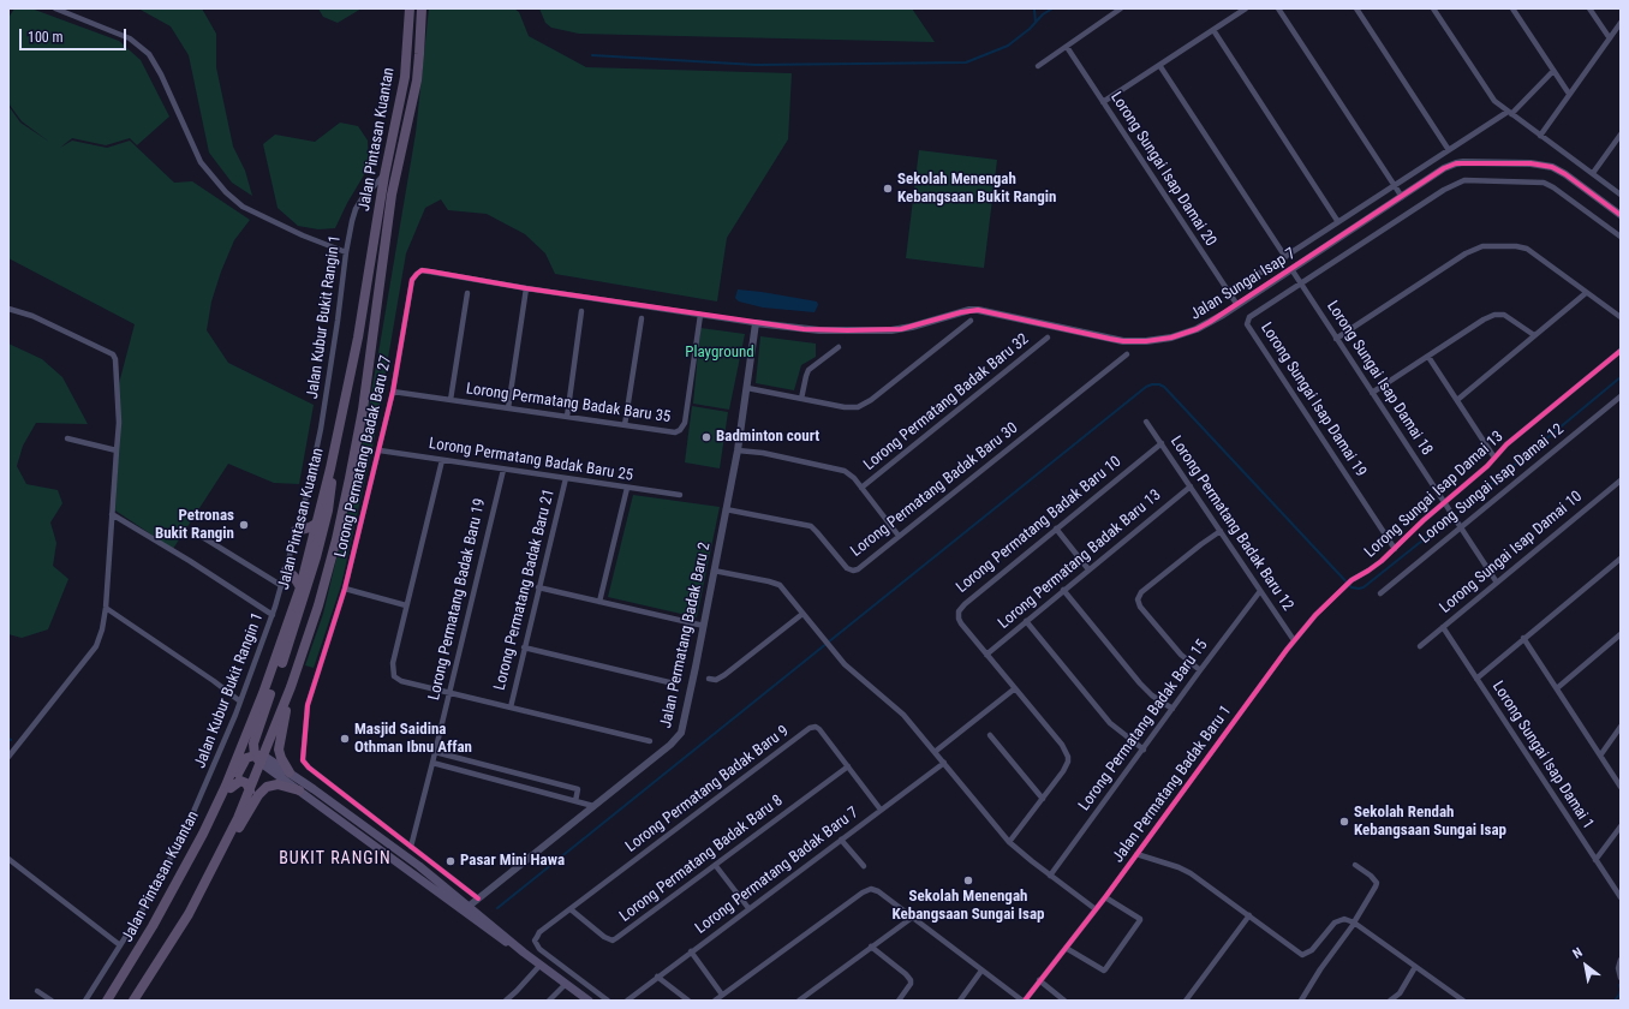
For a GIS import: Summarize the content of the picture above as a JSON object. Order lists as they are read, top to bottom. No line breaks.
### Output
{"streets":{"highway":["Jalan Pintasan Kuantan"],"street":["Lorong Sungai Isap Damai 20","Jalan Sungai Isap 7","Jalan Kubur Bukit Rangin 1","Lorong Sungai Isap Damai 18","Lorong Sungai Isap Damai 19","Lorong Permatang Badak Baru 32","Lorong Permatang Badak Baru 35","Lorong Permatang Badak Baru 27","Lorong Permatang Badak Baru 25","Lorong Sungai Isap Damai 12","Lorong Permatang Badak Baru 30","Lorong Sungai Isap Damai 13","Lorong Permatang Badak Baru 12","Lorong Permatang Badak Baru 10","Lorong Sungai Isap Damai 10","Lorong Permatang Badak Baru 13","Lorong Permatang Badak Baru 21","Lorong Permatang Badak Baru 19","Jalan Permatang Badak Baru 2","Lorong Permatang Badak Baru 15","Lorong Sungai Isap Damai 1","Jalan Permatang Badak Baru 1","Lorong Permatang Badak Baru 9","Lorong Permatang Badak Baru 8","Lorong Permatang Badak Baru 7"]},"crossings":[["Jalan Pintasan Kuantan","Jalan Kubur Bukit Rangin 1"],["Lorong Sungai Isap Damai 20","Jalan Sungai Isap 7"],["Jalan Sungai Isap 7","Lorong Sungai Isap Damai 18"],["Jalan Sungai Isap 7","Lorong Permatang Badak Baru 27"],["Jalan Sungai Isap 7","Jalan Permatang Badak Baru 2"],["Lorong Sungai Isap Damai 18","Lorong Sungai Isap Damai 19"],["Lorong Sungai Isap Damai 18","Lorong Sungai Isap Damai 12"],["Lorong Sungai Isap Damai 18","Lorong Sungai Isap Damai 13"],["Lorong Sungai Isap Damai 18","Lorong Sungai Isap Damai 10"],["Lorong Sungai Isap Damai 19","Lorong Sungai Isap Damai 13"],["Lorong Permatang Badak Baru 35","Lorong Permatang Badak Baru 27"],["Lorong Permatang Badak Baru 27","Lorong Permatang Badak Baru 25"],["Lorong Permatang Badak Baru 27","Lorong Permatang Badak Baru 19"],["Lorong Permatang Badak Baru 27","Jalan Permatang Badak Baru 2"],["Lorong Permatang Badak Baru 25","Lorong Permatang Badak Baru 21"],["Lorong Permatang Badak Baru 25","Lorong Permatang Badak Baru 19"],["Lorong Permatang Badak Baru 30","Jalan Permatang Badak Baru 2"],["Lorong Sungai Isap Damai 13","Jalan Permatang Badak Baru 1"],["Lorong Permatang Badak Baru 12","Lorong Permatang Badak Baru 10"],["Lorong Permatang Badak Baru 12","Lorong Permatang Badak Baru 13"],["Lorong Permatang Badak Baru 12","Lorong Permatang Badak Baru 15"],["Lorong Permatang Badak Baru 12","Jalan Permatang Badak Baru 1"],["Lorong Permatang Badak Baru 10","Lorong Permatang Badak Baru 13"],["Lorong Sungai Isap Damai 10","Lorong Sungai Isap Damai 1"],["Lorong Permatang Badak Baru 9","Lorong Permatang Badak Baru 8"],["Lorong Permatang Badak Baru 9","Lorong Permatang Badak Baru 7"]],"districts":["BUKIT RANGIN"],"parks":["Playground"],"places":["Sekolah Menengah Kebangsaan Bukit Rangin","Badminton court","Petronas Bukit Rangin","Masjid Saidina Othman Ibnu Affan","Sekolah Rendah Kebangsaan Sungai Isap","Pasar Mini Hawa","Sekolah Menengah Kebangsaan Sungai Isap"],"scale_bar":"100 m","north":"top left"}
